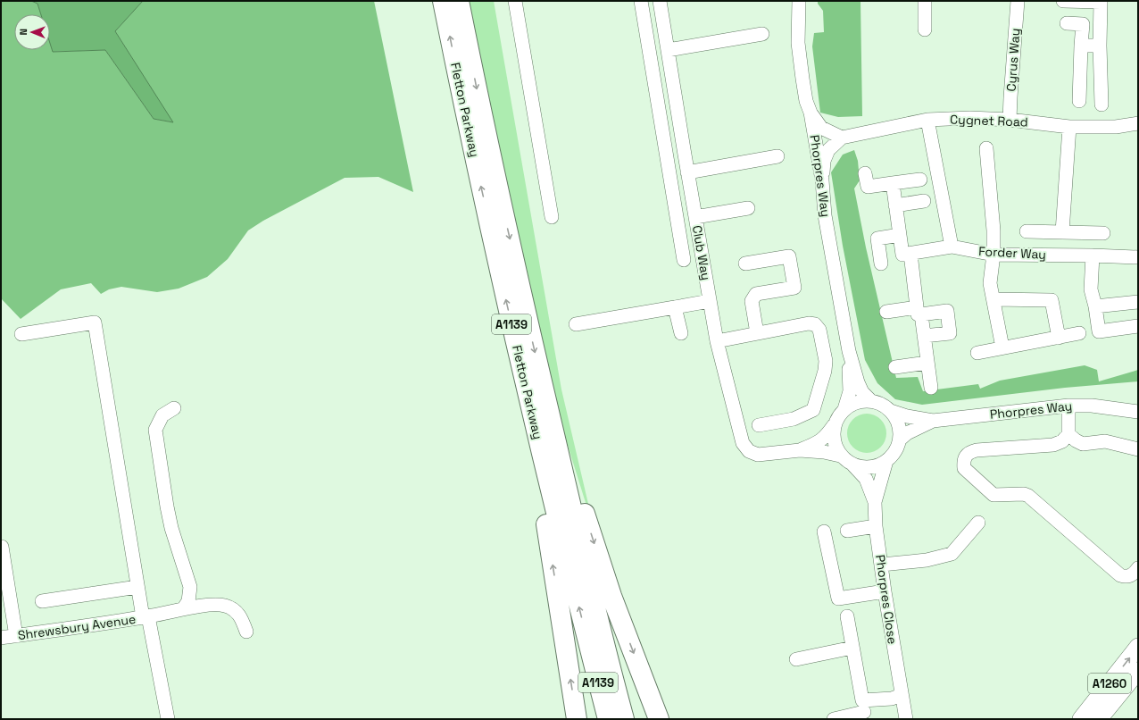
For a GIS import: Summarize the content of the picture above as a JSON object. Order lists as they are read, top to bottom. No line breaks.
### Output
{"streets":{"highway":["Fletton Parkway","A1139"],"main road":["A1260"],"street":["Cyrus Way","Cygnet Road","Phorpres Way","Club Way","Forder Way","Phorpres Close","Shrewsbury Avenue"]},"crossings":[["Cyrus Way","Cygnet Road"],["Phorpres Way","Club Way"],["Phorpres Way","Phorpres Close"],["Club Way","Phorpres Close"]],"north":"left"}
